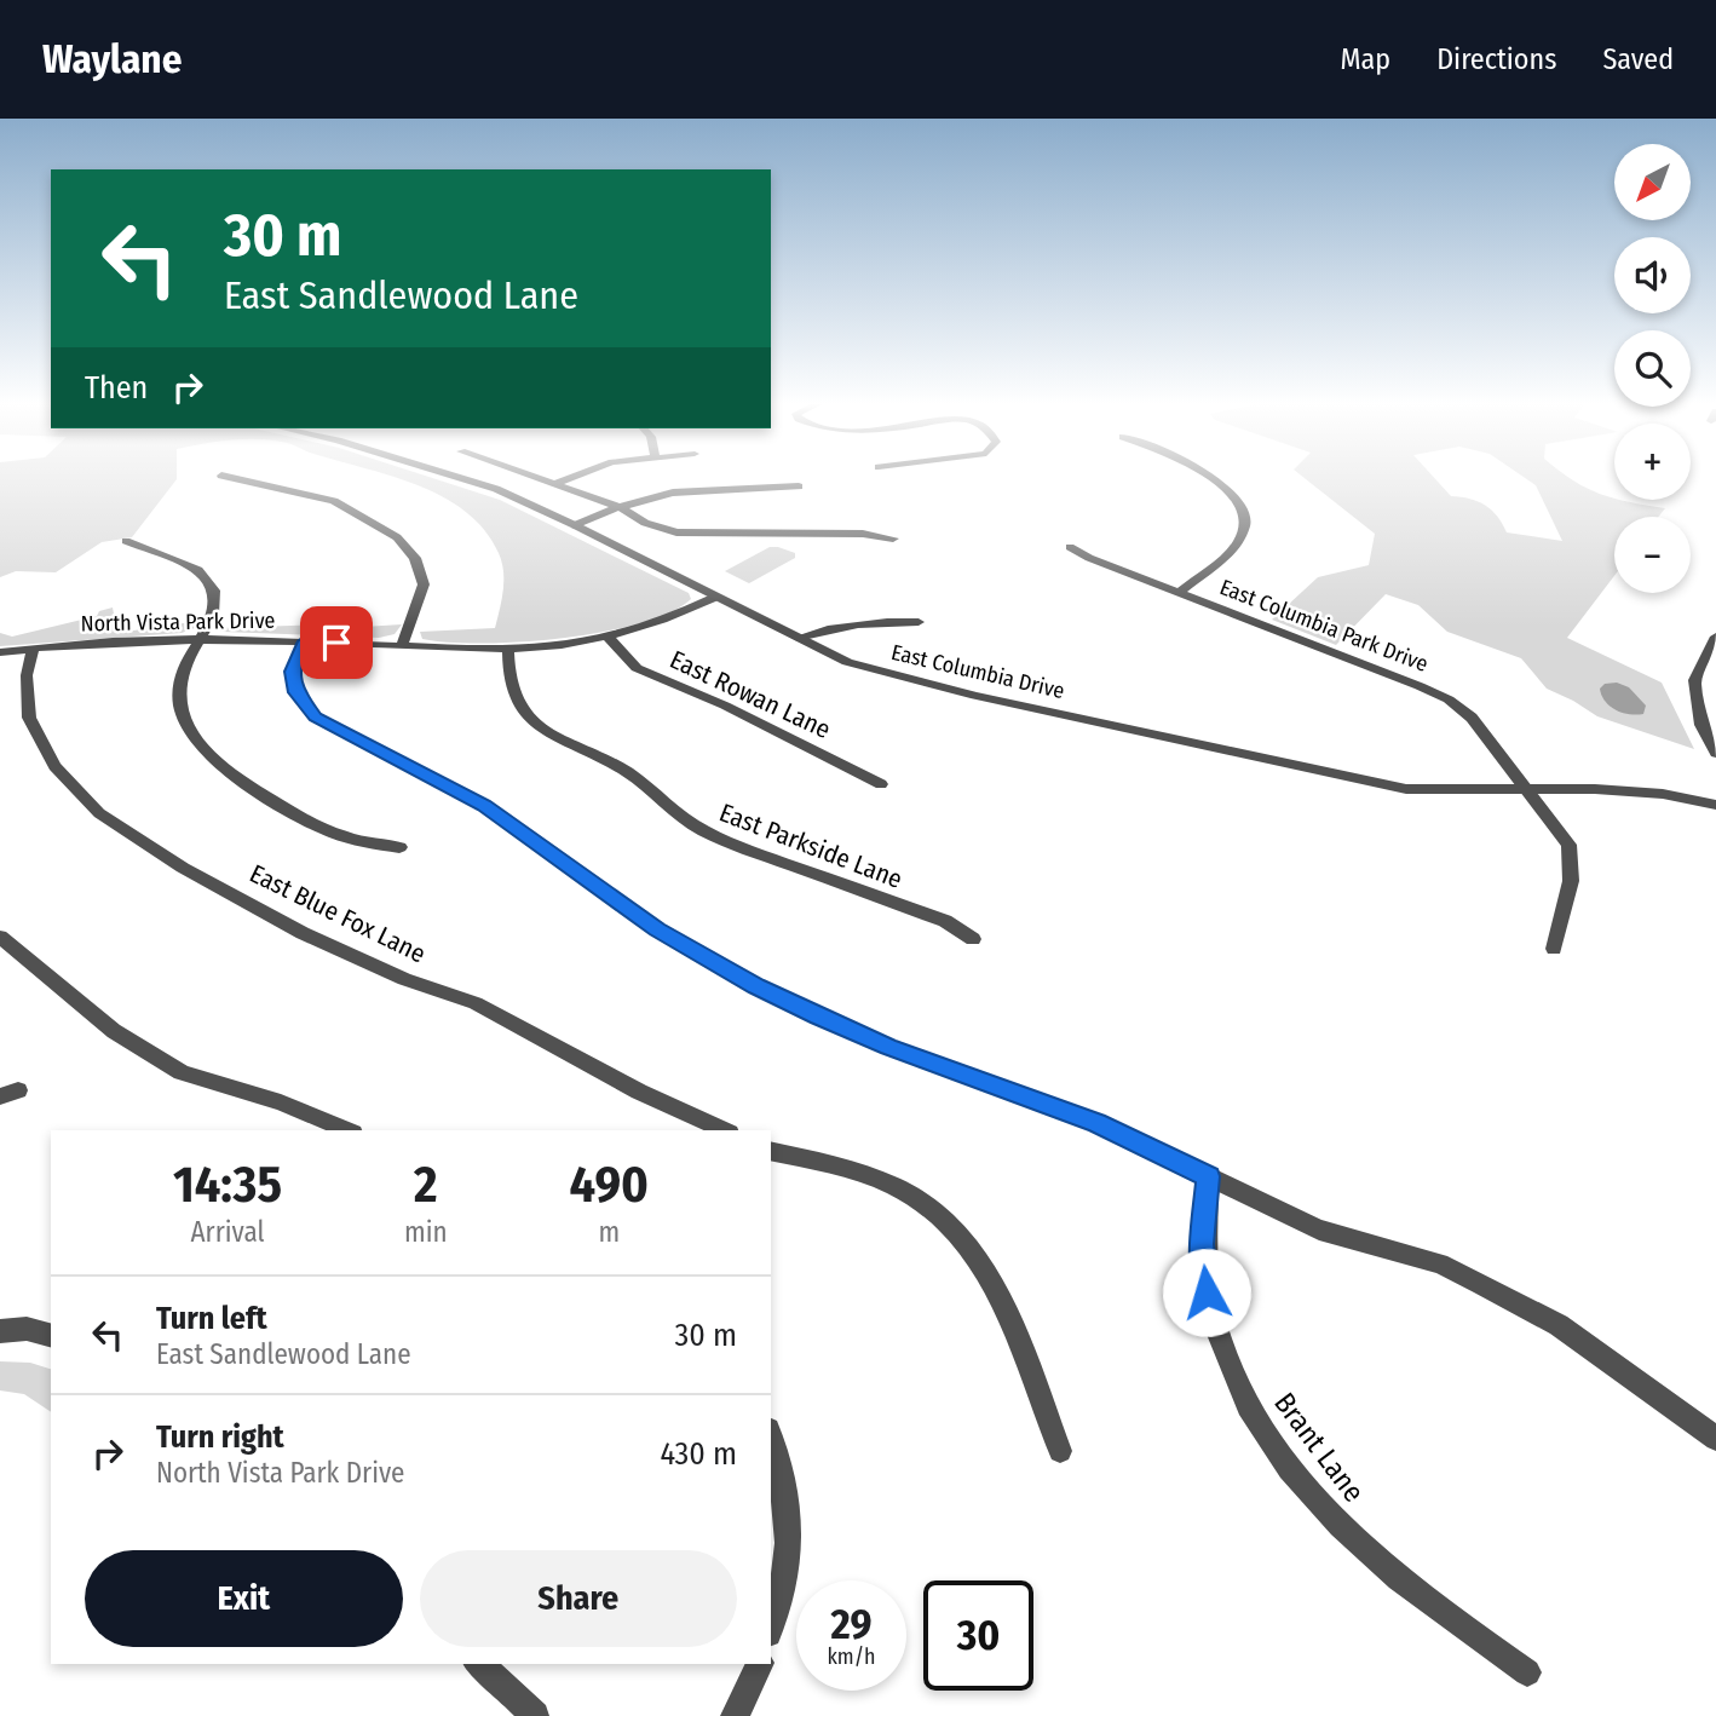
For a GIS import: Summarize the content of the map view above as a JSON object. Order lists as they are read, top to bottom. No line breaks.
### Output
{"streets":{"street":["North Vista Park Drive","East Columbia Park Drive","East Columbia Drive","East Rowan Lane","East Parkside Lane","East Blue Fox Lane","Brant Lane"]},"crossings":[["North Vista Park Drive","East Columbia Drive"],["North Vista Park Drive","East Rowan Lane"],["North Vista Park Drive","East Parkside Lane"],["North Vista Park Drive","East Blue Fox Lane"],["East Columbia Park Drive","East Columbia Drive"]],"north":"bottom left","page":{"header":"Waylane","nav":["Map","Directions","Saved"],"map_buttons":["+","−"],"turn":["30 m","East Sandlewood Lane"],"then":"Then","eta":["14:35","Arrival","2","min","490","m"],"list":[{"name":"Turn left","note":"East Sandlewood Lane","value":"30 m"},{"name":"Turn right","note":"North Vista Park Drive","value":"430 m"}],"buttons":["Exit","Share"],"speed":"29 km/h","limit":"30"}}
